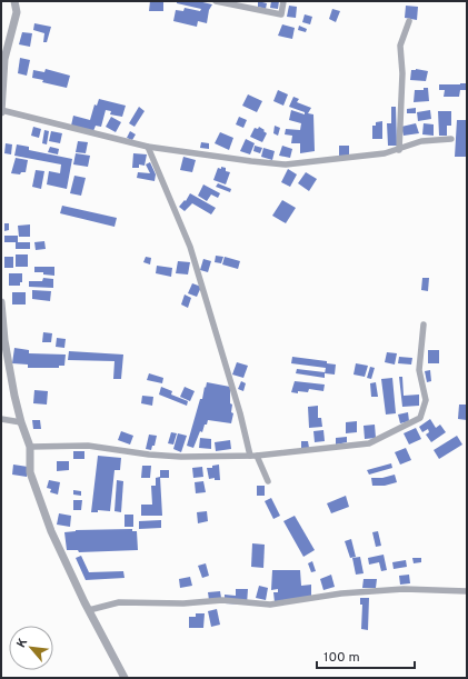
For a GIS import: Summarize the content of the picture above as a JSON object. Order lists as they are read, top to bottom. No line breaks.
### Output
{"scale_bar":"100 m","north":"top left"}
